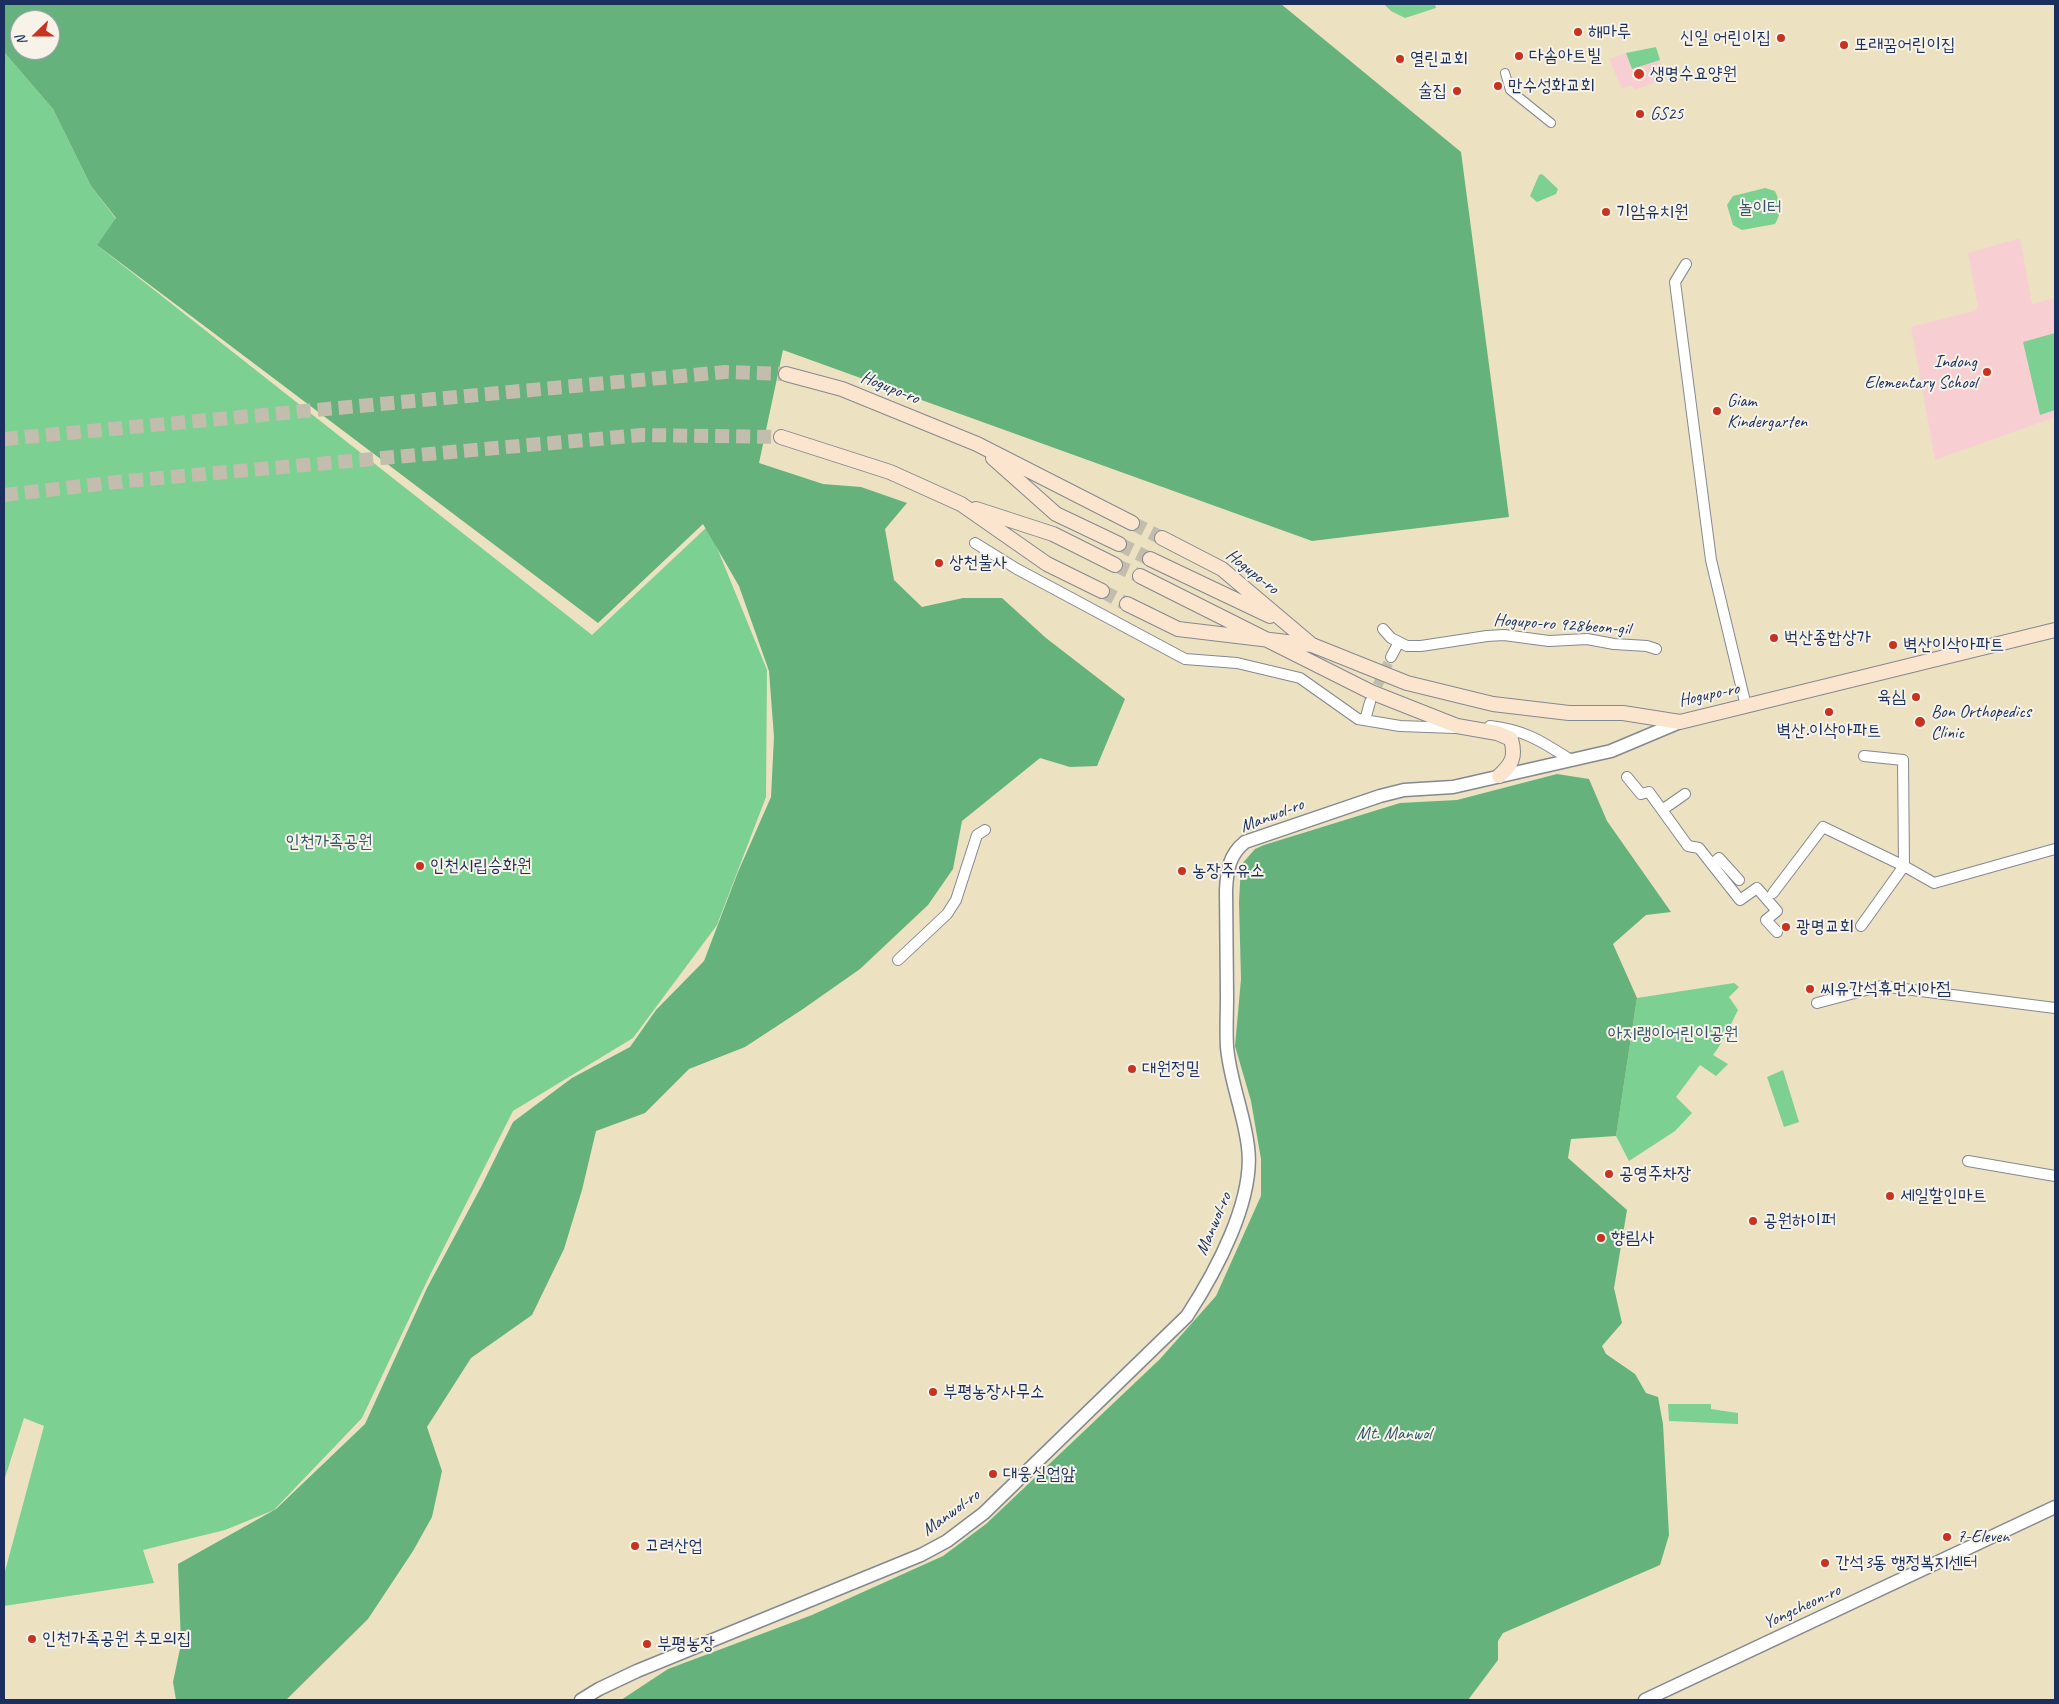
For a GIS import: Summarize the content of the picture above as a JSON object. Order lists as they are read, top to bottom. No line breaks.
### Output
{"streets":{"main road":["Hogupo-ro"],"street":["Hogupo-ro 928beon-gil","Manwol-ro","Yongcheon-ro"]},"crossings":[["Hogupo-ro","Manwol-ro"]],"parks":["놀이터","인천가족공원","아지랭이어린이공원","Mt. Manwol"],"places":["해마루","신일 어린이집","또래꿈어린이집","다솜아트빌","열린교회","생명수요양원","만수성화교회","술집","GS25","기암유치원","Indong Elementary School","Giam Kindergarten","상천불사","벅산종합상가","벽산이삭아파트","육심","벽산.이삭아파트","Bon Orthopedics Clinic","인천시립승화원","농장주유소","광명교회","씨유간석휴먼시아점","대원정밀","공영주차장","세일할인마트","공원하이퍼","향림사","부평농장사무소","대웅실업앞","7-Eleven","고려산업","간석3동 행정복지센터","인천가족공원 추모의집","부평농장"],"north":"left"}
